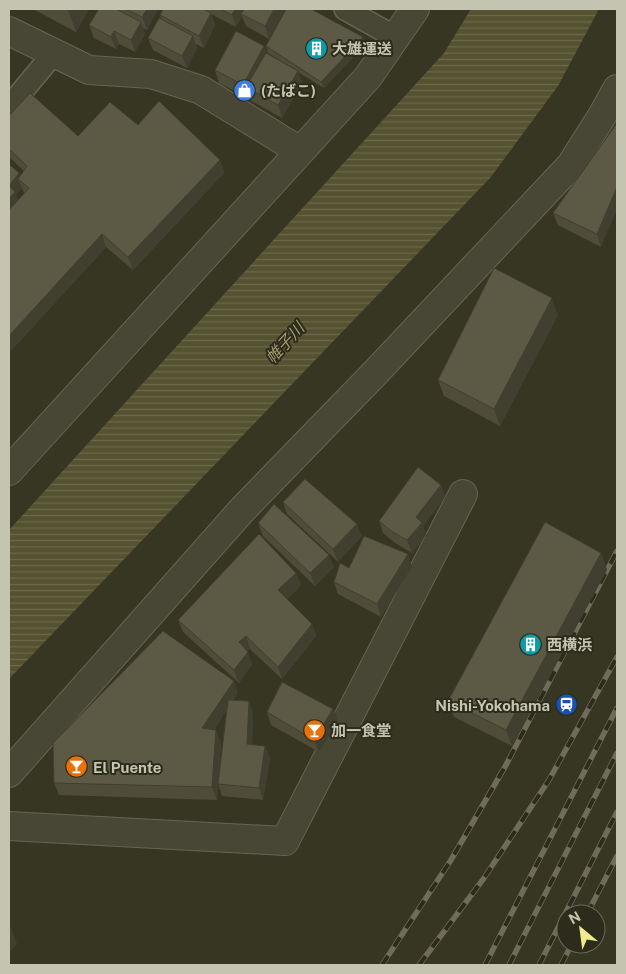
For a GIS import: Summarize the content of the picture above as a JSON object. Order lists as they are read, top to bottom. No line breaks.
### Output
{"water":["帷子川"],"places":{"building":["大雄運送","西横浜"],"shop":["(たばこ)"],"station":["Nishi-Yokohama"],"bar":["加一食堂","El Puente"]},"north":"top left"}
